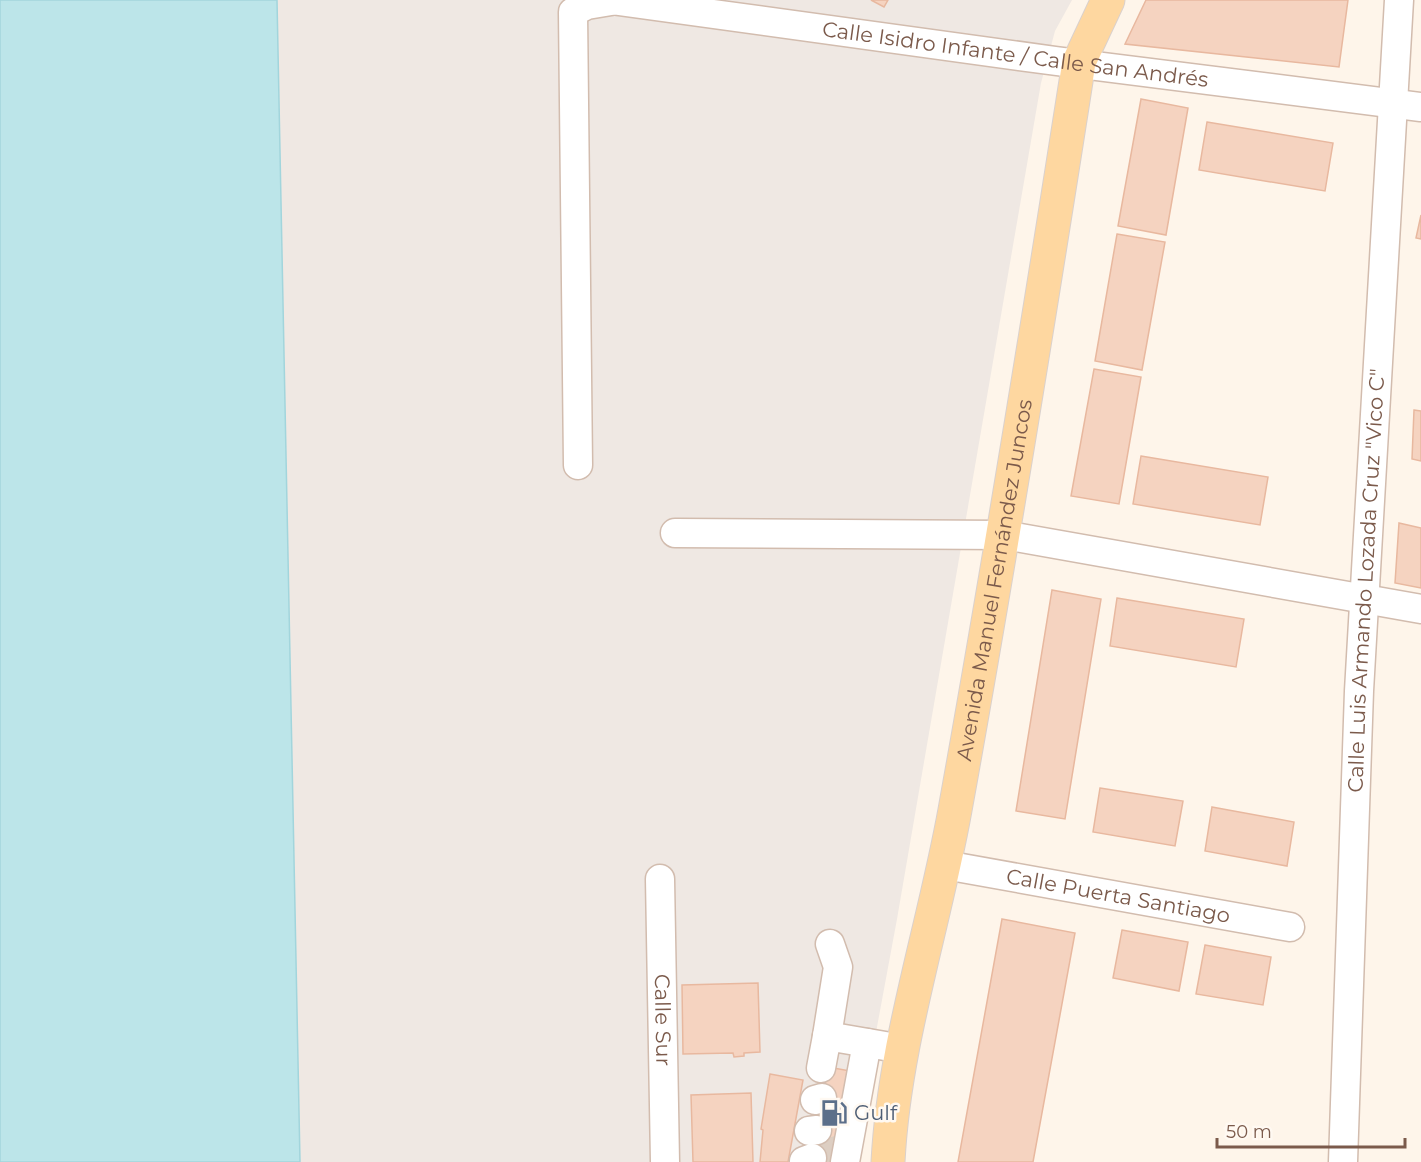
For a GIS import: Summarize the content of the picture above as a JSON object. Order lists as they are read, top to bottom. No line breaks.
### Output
{"streets":{"main road":["Avenida Manuel Fernández Juncos"],"street":["Calle Isidro Infante / Calle San Andrés","Calle Luis Armando Lozada Cruz \"Vico C\"","Calle Puerta Santiago","Calle Sur"]},"crossings":[["Calle Isidro Infante / Calle San Andrés","Avenida Manuel Fernández Juncos"],["Calle Isidro Infante / Calle San Andrés","Calle Luis Armando Lozada Cruz \"Vico C\""],["Avenida Manuel Fernández Juncos","Calle Puerta Santiago"]],"places":{"fuel station":["Gulf"]},"scale_bar":"50 m"}
